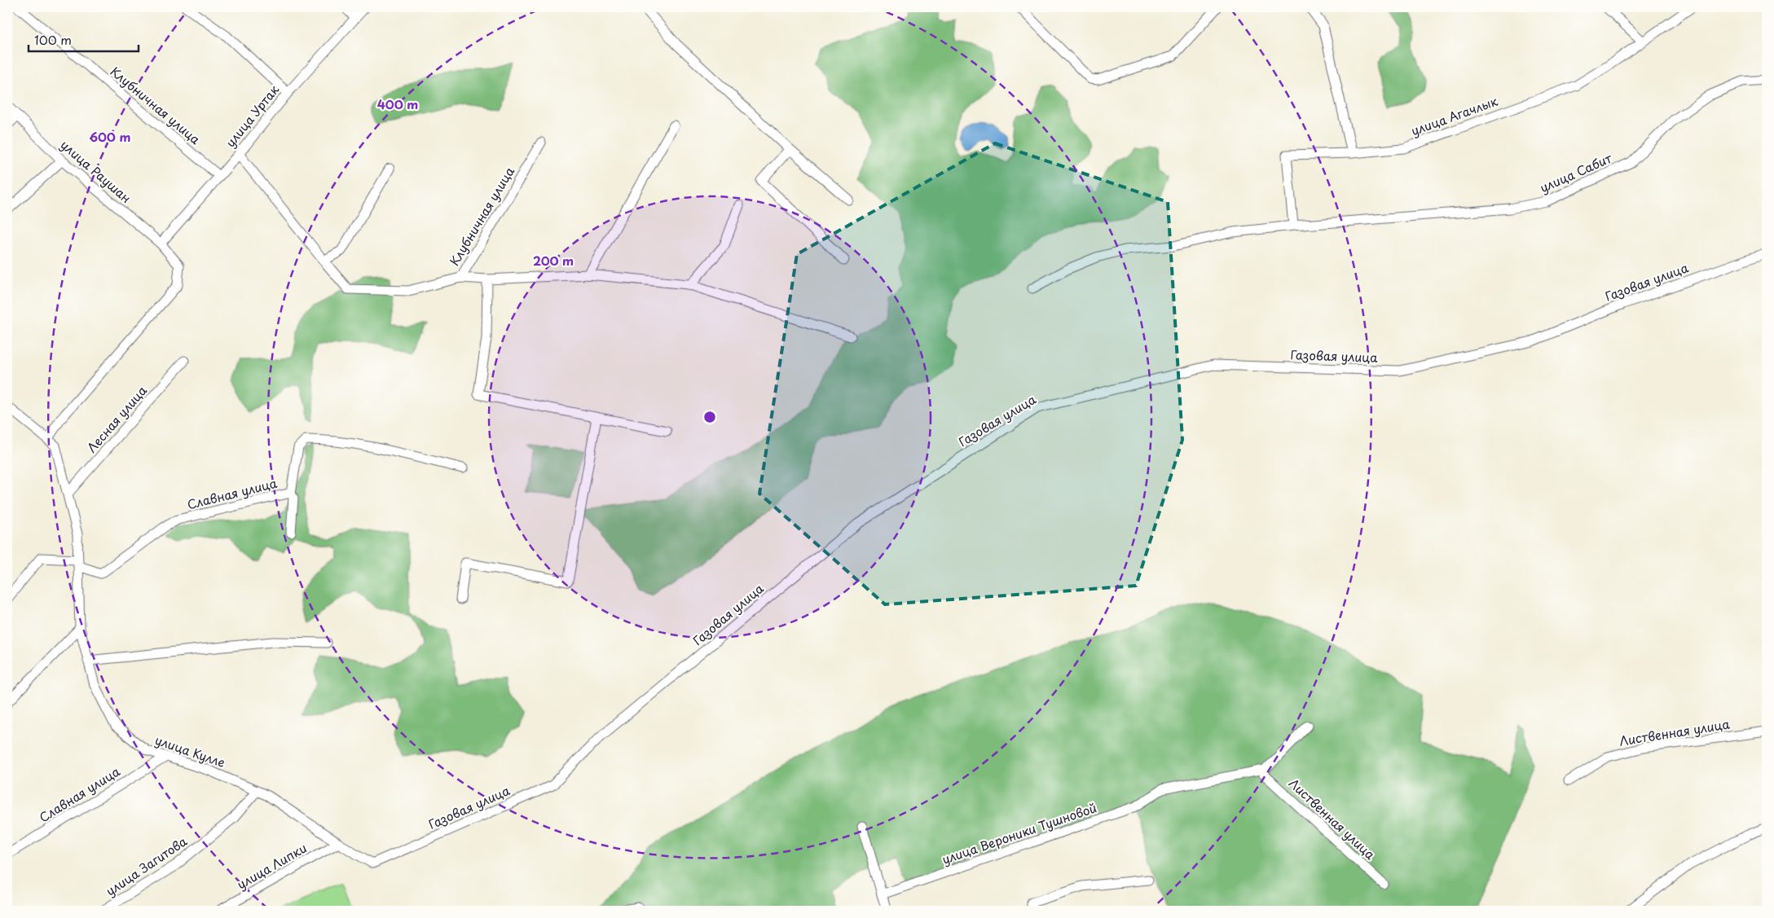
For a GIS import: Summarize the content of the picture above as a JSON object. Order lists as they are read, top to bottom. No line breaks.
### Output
{"streets":{"street":["Клубничная улица","улица Уртак","улица Агачлык","улица Раушан","улица Сабит","Газовая улица","Лесная улица","Славная улица","Лиственная улица","улица Кулле","улица Вероники Тушновой","улица Загитова","улица Липки"]},"crossings":[["Клубничная улица","улица Уртак"],["улица Уртак","улица Раушан"],["улица Агачлык","улица Сабит"],["улица Раушан","улица Кулле"],["Газовая улица","улица Кулле"],["Лесная улица","улица Кулле"],["Славная улица","улица Кулле"],["Лиственная улица","улица Вероники Тушновой"],["улица Кулле","улица Загитова"],["улица Кулле","улица Липки"]],"scale_bar":"100 m","rings":["400 m","600 m","200 m"]}
